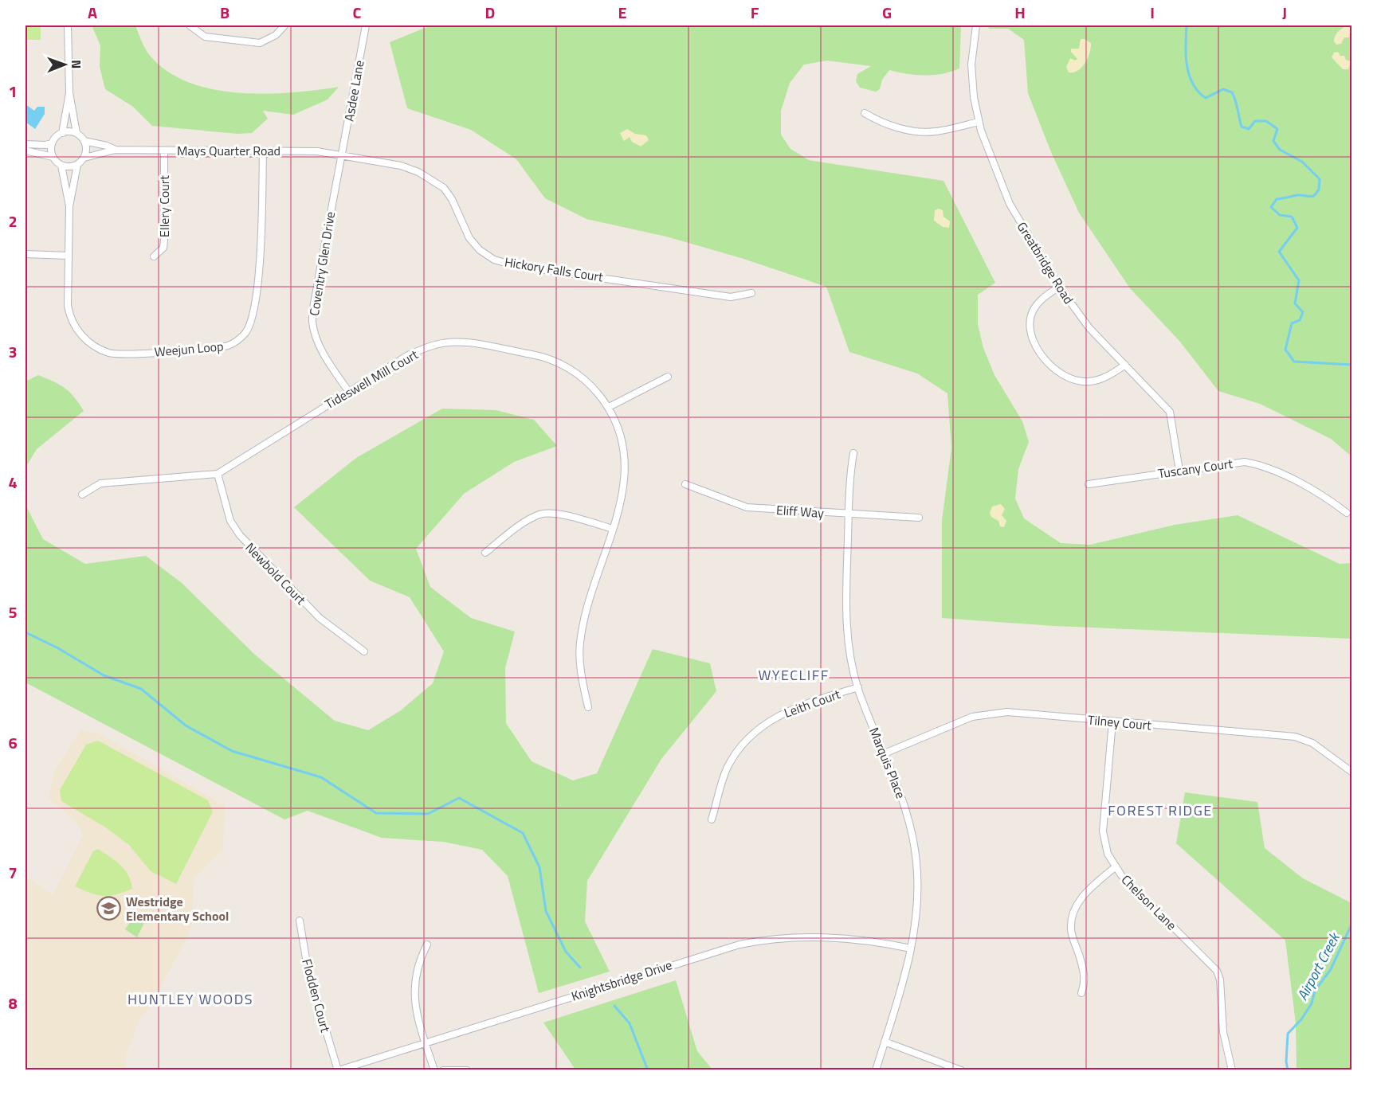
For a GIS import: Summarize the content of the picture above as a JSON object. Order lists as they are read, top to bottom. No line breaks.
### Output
{"streets":{"street":["Asdee Lane","Mays Quarter Road","Ellery Court","Greatbridge Road","Coventry Glen Drive","Hickory Falls Court","Weejun Loop","Tideswell Mill Court","Tuscany Court","Eliff Way","Newbold Court","Leith Court","Tilney Court","Marquis Place","Chelson Lane","Knightsbridge Drive","Flodden Court"]},"crossings":[["Asdee Lane","Mays Quarter Road"],["Asdee Lane","Coventry Glen Drive"],["Asdee Lane","Hickory Falls Court"],["Mays Quarter Road","Ellery Court"],["Mays Quarter Road","Coventry Glen Drive"],["Mays Quarter Road","Hickory Falls Court"],["Mays Quarter Road","Weejun Loop"],["Greatbridge Road","Tuscany Court"],["Coventry Glen Drive","Hickory Falls Court"],["Coventry Glen Drive","Tideswell Mill Court"],["Tideswell Mill Court","Newbold Court"],["Eliff Way","Marquis Place"],["Leith Court","Marquis Place"],["Tilney Court","Marquis Place"],["Tilney Court","Chelson Lane"],["Marquis Place","Knightsbridge Drive"],["Knightsbridge Drive","Flodden Court"]],"districts":["WYECLIFF","FOREST RIDGE","HUNTLEY WOODS"],"water":["Airport Creek"],"places":{"school or university":["Westridge Elementary School"]},"north":"right","grid":{"columns":["A","B","C","D","E","F","G","H","I","J"],"rows":["1","2","3","4","5","6","7","8"]}}
